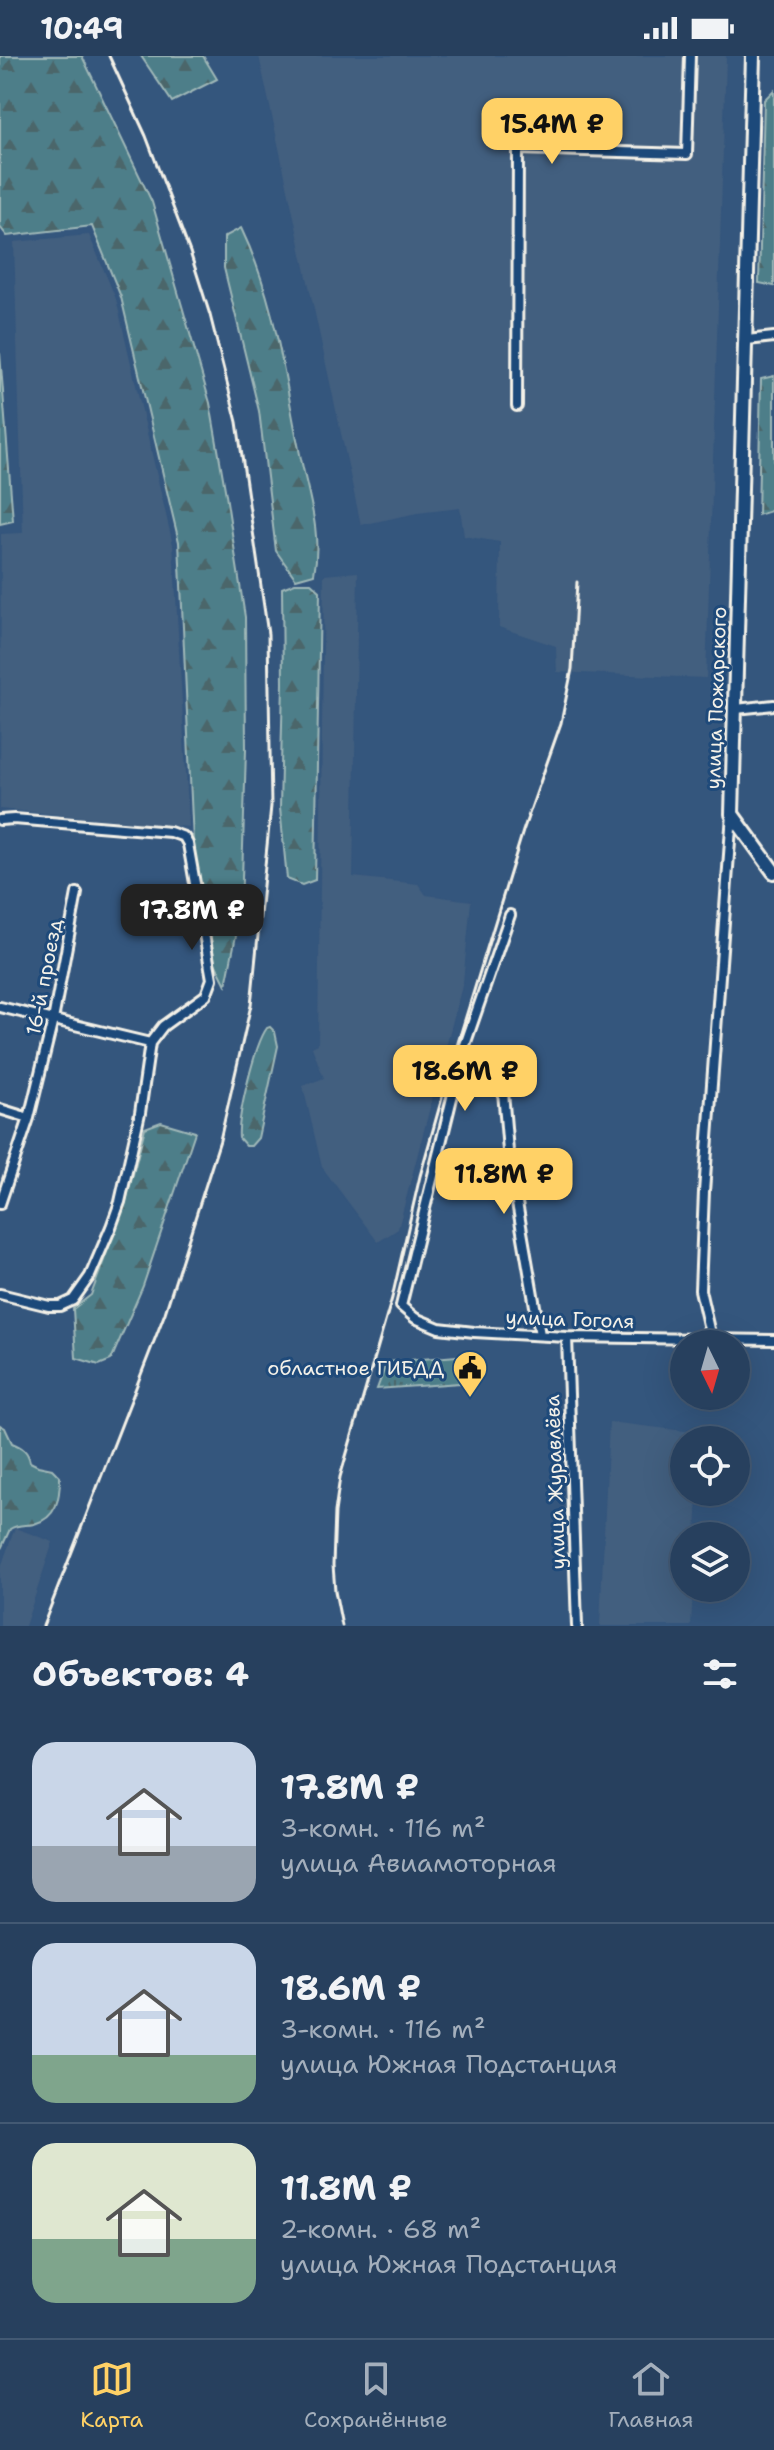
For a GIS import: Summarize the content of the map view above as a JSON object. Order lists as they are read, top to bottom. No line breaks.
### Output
{"streets":{"street":["улица Пожарского","16-й проезд","улица Гоголя","улица Журавлёва"]},"crossings":[["улица Гоголя","улица Журавлёва"]],"places":{"public building":["областное ГИБДД"]},"north":"bottom","page":{"status":"10:49","price":["15.4M ₽","17.8M ₽","18.6M ₽","11.8M ₽"],"heading":"Объектов: 4","list":[{"name":"17.8M ₽","note":"3-комн. · 116 m² · улица Авиамоторная"},{"name":"18.6M ₽","note":"3-комн. · 116 m² · улица Южная Подстанция"},{"name":"11.8M ₽","note":"2-комн. · 68 m² · улица Южная Подстанция"}],"tabs":["Карта","Сохранённые","Главная"]}}
